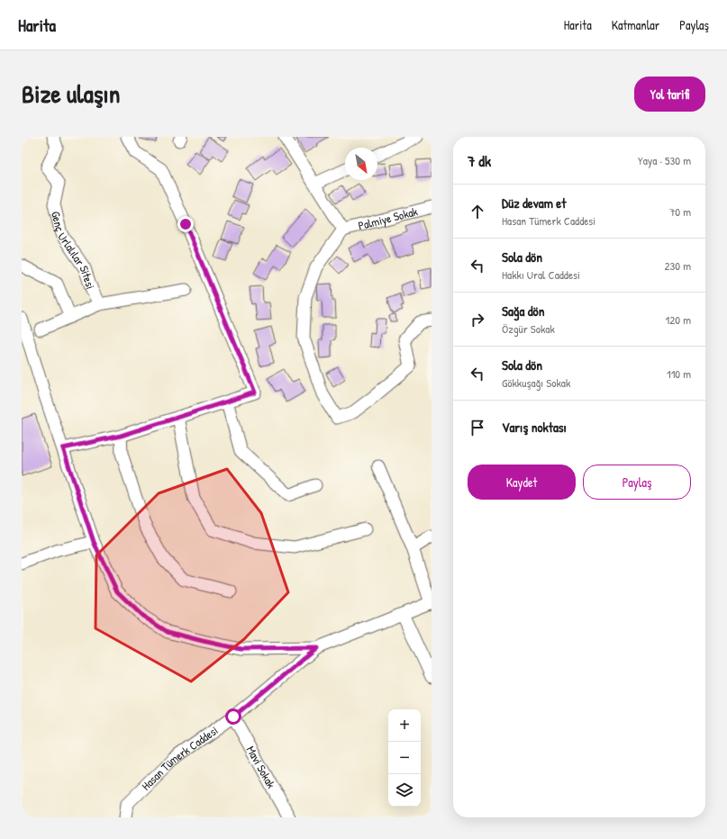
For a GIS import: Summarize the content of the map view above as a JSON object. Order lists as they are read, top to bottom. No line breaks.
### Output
{"streets":{"street":["Palmiye Sokak","Genç Urlalılar Sitesi","Hasan Tümerk Caddesi","Mavi Sokak"]},"crossings":[["Hasan Tümerk Caddesi","Mavi Sokak"]],"north":"bottom right","page":{"header":"Harita","nav":["Harita","Katmanlar","Paylaş"],"title":"Bize ulaşın","buttons":["Yol tarifi",["Kaydet","Paylaş"]],"heading":["7 dk","Yaya · 530 m"],"list":[["Düz devam et","Hasan Tümerk Caddesi","70 m"],["Sola dön","Hakkı Ural Caddesi","230 m"],["Sağa dön","Özgür Sokak","120 m"],["Sola dön","Gökkuşağı Sokak","110 m"],"Varış noktası"],"map_buttons":["+","−"]}}
